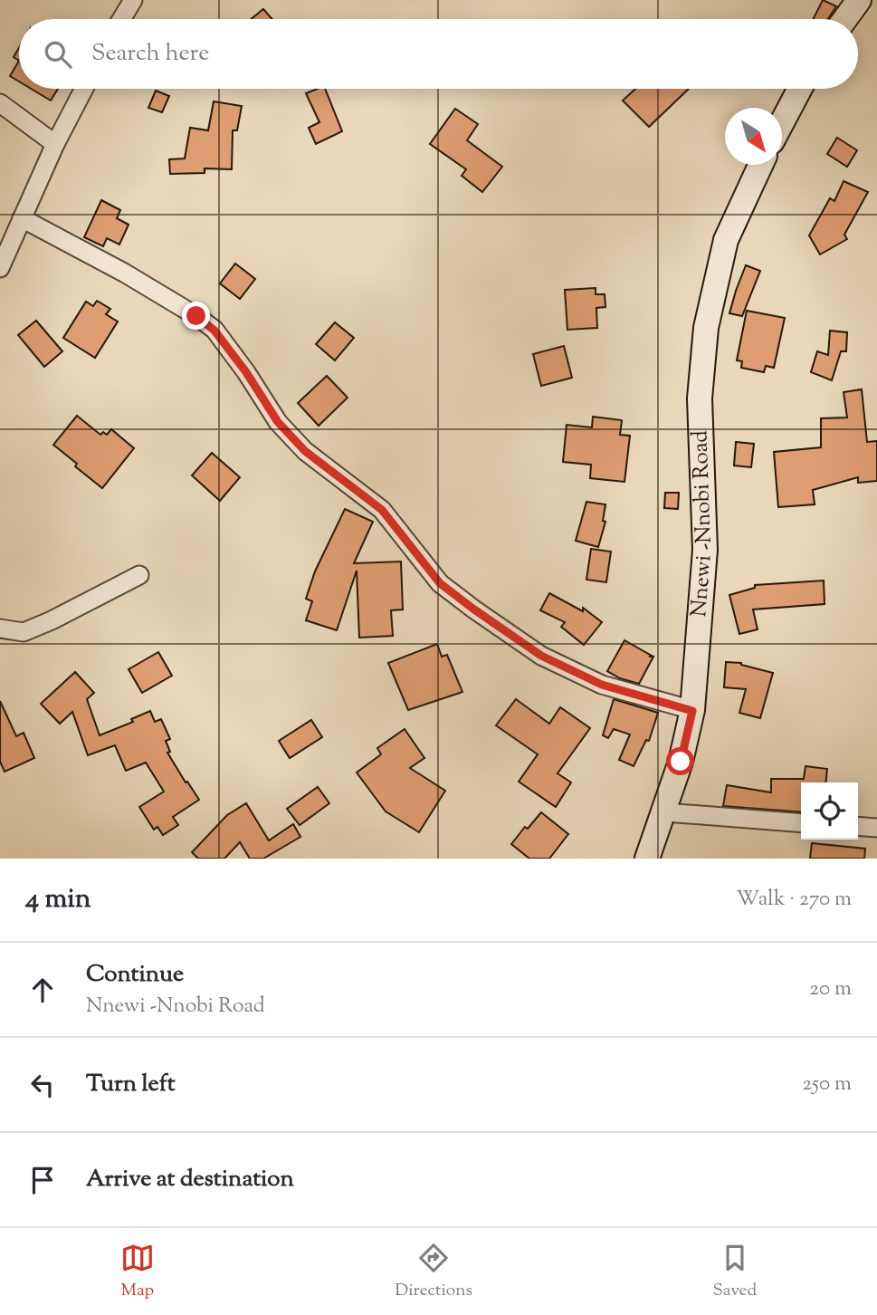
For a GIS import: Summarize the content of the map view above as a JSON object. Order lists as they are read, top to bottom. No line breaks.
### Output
{"streets":{"main road":["Nnewi -Nnobi Road"]},"north":"bottom right","page":{"search":"Search here","heading":["4 min","Walk · 270 m"],"list":[["Continue","Nnewi -Nnobi Road","20 m"],["Turn left","250 m"],"Arrive at destination"],"nav":["Map","Directions","Saved"]}}
